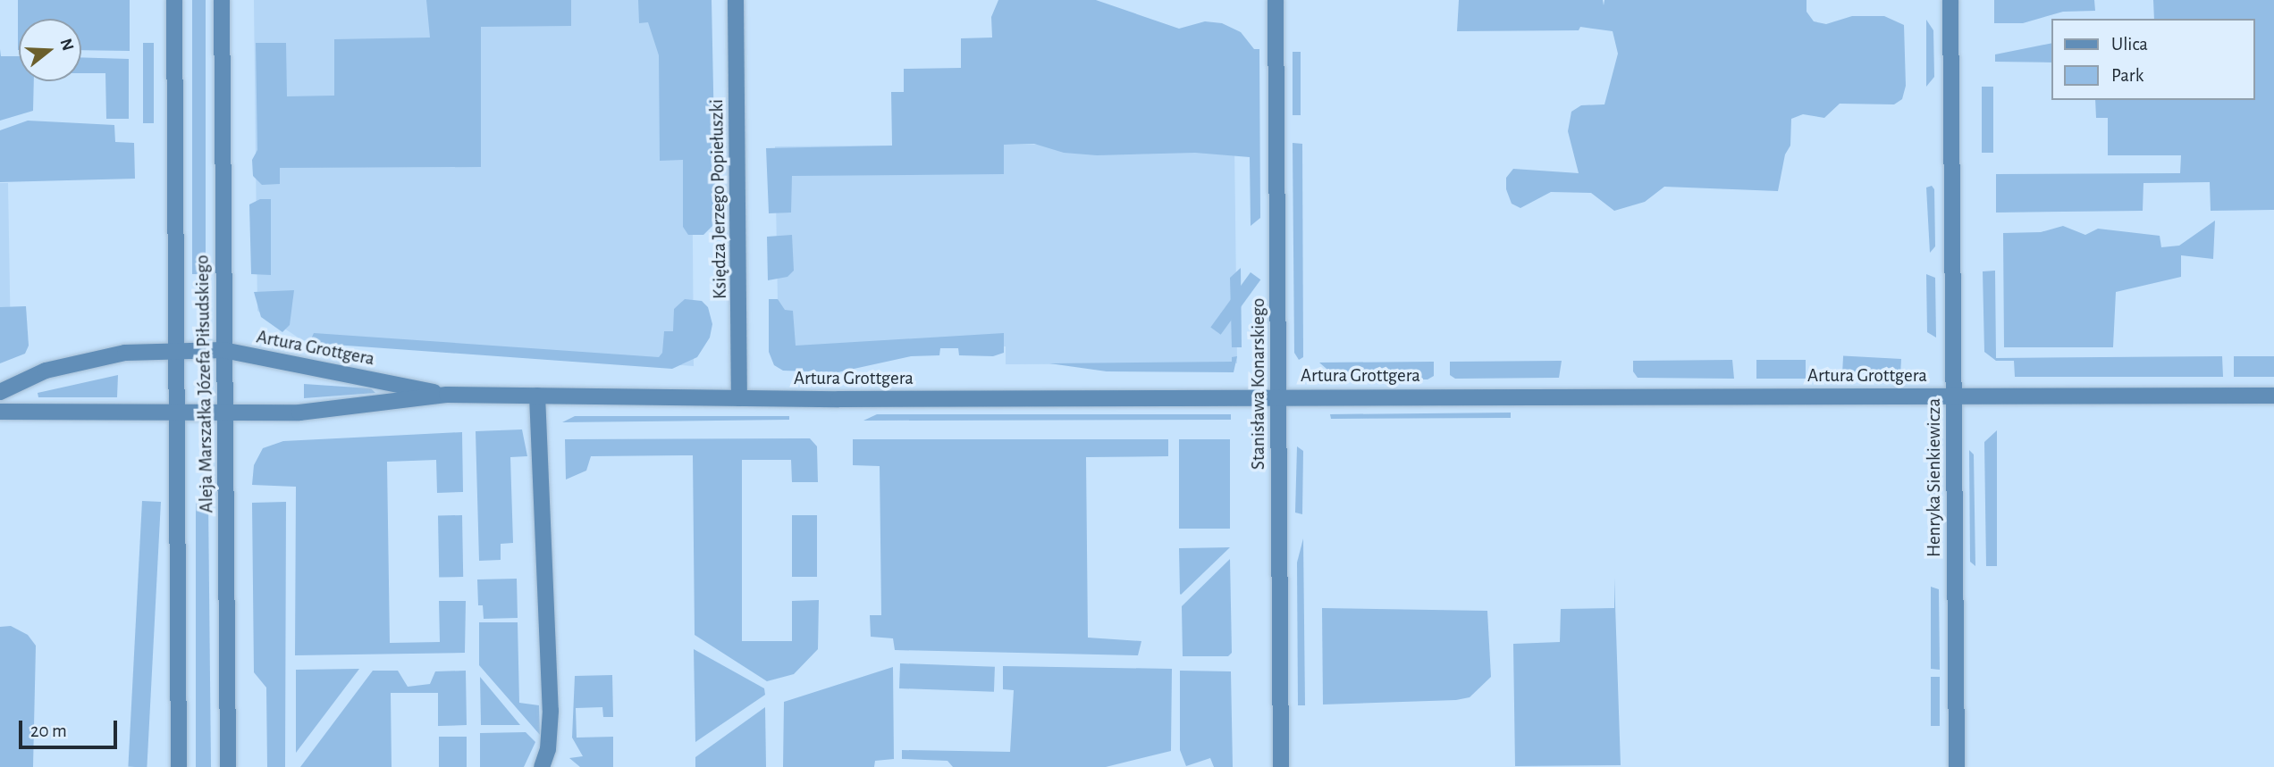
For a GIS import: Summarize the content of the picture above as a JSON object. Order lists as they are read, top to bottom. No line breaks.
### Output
{"streets":{"street":["Księdza Jerzego Popiełuszki","Artura Grottgera","Aleja Marszałka Józefa Piłsudskiego","Stanisława Konarskiego","Henryka Sienkiewicza"]},"crossings":[["Księdza Jerzego Popiełuszki","Artura Grottgera"],["Artura Grottgera","Aleja Marszałka Józefa Piłsudskiego"],["Artura Grottgera","Stanisława Konarskiego"],["Artura Grottgera","Henryka Sienkiewicza"]],"legend":["Ulica","Park"],"scale_bar":"20 m","north":"right"}
